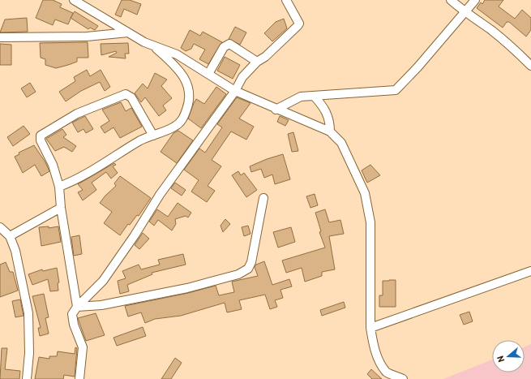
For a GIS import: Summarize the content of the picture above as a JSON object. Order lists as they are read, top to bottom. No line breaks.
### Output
{"north":"left"}
